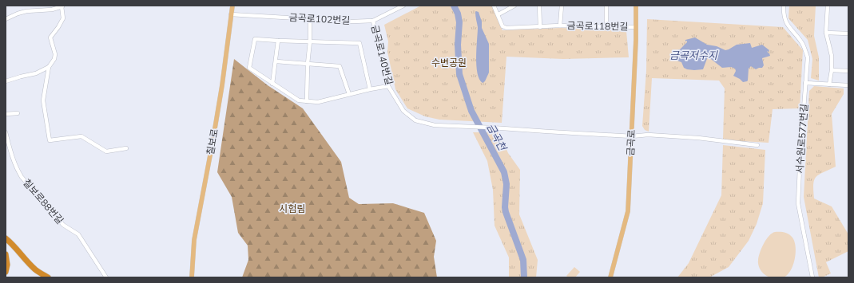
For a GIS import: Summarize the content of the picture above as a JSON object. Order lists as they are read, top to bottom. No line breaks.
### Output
{"streets":{"main road":["칠보로","금곡로"],"street":["금곡로102번길","금곡로118번길","금곡로140번길","서수원로577번길","칠보로88번길"]},"crossings":[["금곡로102번길","금곡로140번길"],["금곡로102번길","칠보로"],["금곡로118번길","금곡로"],["금곡로140번길","금곡로"]],"water":["금곡저수지","금곡천"],"parks":["수변공원","시험림"]}
